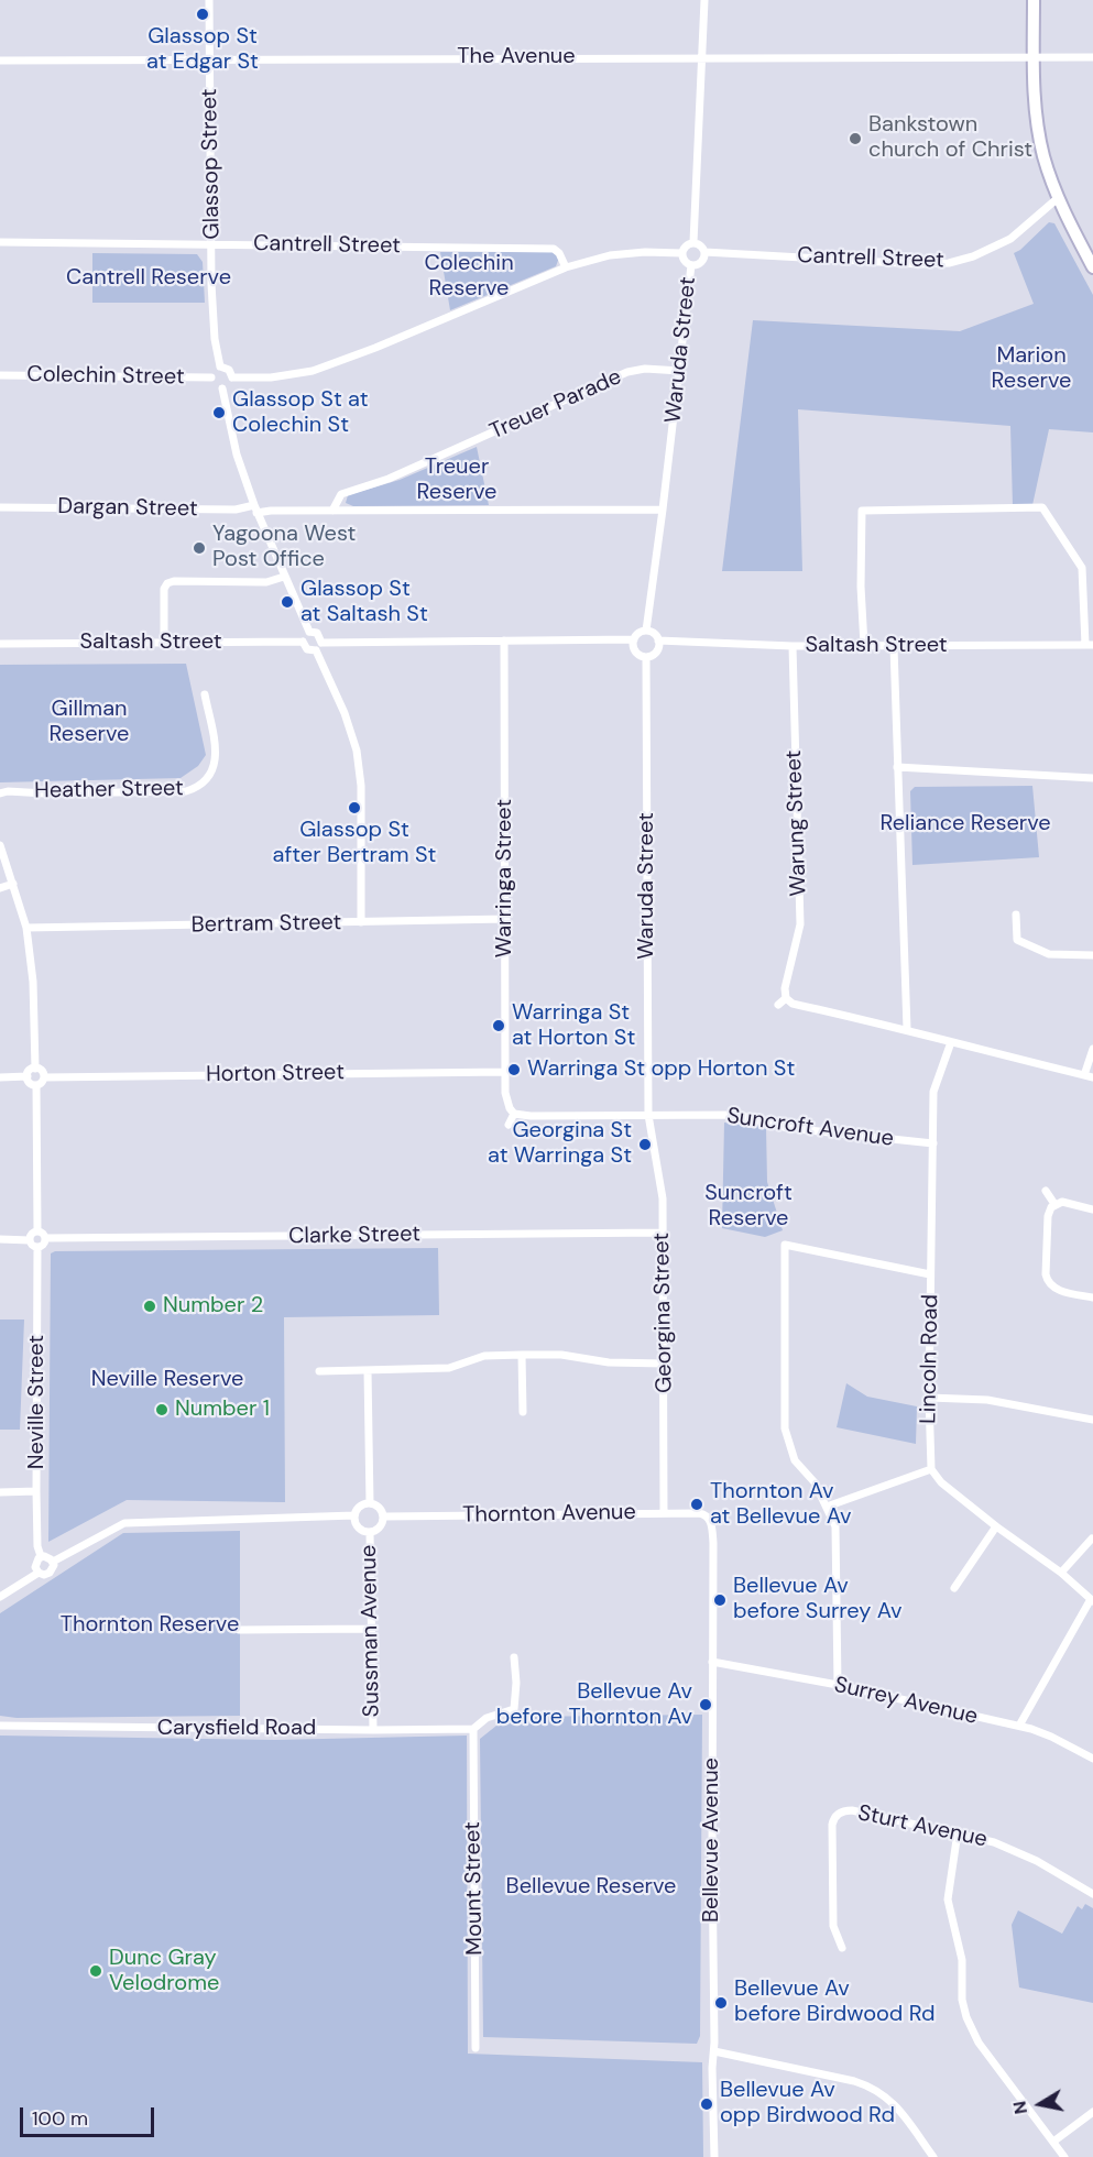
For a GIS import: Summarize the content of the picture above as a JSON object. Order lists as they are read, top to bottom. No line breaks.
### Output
{"streets":{"street":["The Avenue","Glassop Street","Cantrell Street","Waruda Street","Colechin Street","Treuer Parade","Dargan Street","Saltash Street","Heather Street","Warung Street","Warringa Street","Bertram Street","Horton Street","Suncroft Avenue","Clarke Street","Georgina Street","Lincoln Road","Neville Street","Thornton Avenue","Sussman Avenue","Surrey Avenue","Carysfield Road","Sturt Avenue","Bellevue Avenue","Mount Street"]},"crossings":[["The Avenue","Glassop Street"],["Glassop Street","Cantrell Street"],["Glassop Street","Colechin Street"],["Cantrell Street","Waruda Street"],["Waruda Street","Treuer Parade"],["Waruda Street","Dargan Street"],["Waruda Street","Saltash Street"],["Waruda Street","Suncroft Avenue"],["Waruda Street","Georgina Street"],["Treuer Parade","Dargan Street"],["Saltash Street","Warung Street"],["Warringa Street","Bertram Street"],["Warringa Street","Horton Street"],["Suncroft Avenue","Georgina Street"],["Suncroft Avenue","Lincoln Road"],["Clarke Street","Georgina Street"],["Clarke Street","Neville Street"],["Georgina Street","Thornton Avenue"],["Thornton Avenue","Sussman Avenue"],["Thornton Avenue","Bellevue Avenue"],["Sussman Avenue","Carysfield Road"],["Surrey Avenue","Bellevue Avenue"],["Carysfield Road","Mount Street"]],"parks":["Colechin Reserve","Cantrell Reserve","Marion Reserve","Treuer Reserve","Gillman Reserve","Reliance Reserve","Suncroft Reserve","Neville Reserve","Thornton Reserve","Bellevue Reserve"],"places":["Glassop St at Edgar St","Bankstown church of Christ","Glassop St at Colechin St","Yagoona West Post Office","Glassop St at Saltash St","Glassop St after Bertram St","Warringa St at Horton St","Warringa St opp Horton St","Georgina St at Warringa St","Number 2","Number 1","Thornton Av at Bellevue Av","Bellevue Av before Surrey Av","Bellevue Av before Thornton Av","Dunc Gray Velodrome","Bellevue Av before Birdwood Rd","Bellevue Av opp Birdwood Rd"],"scale_bar":"100 m","north":"left"}
